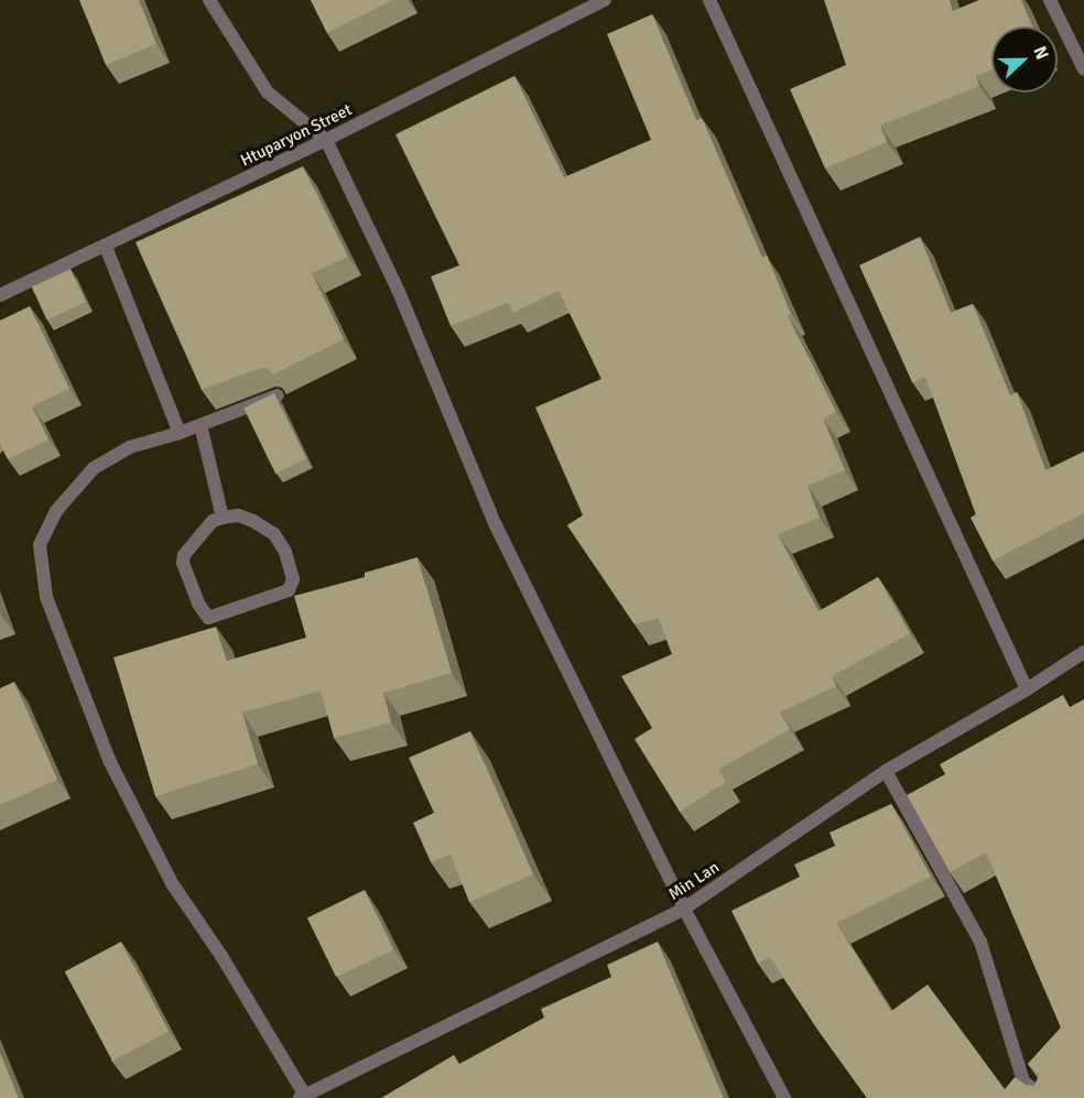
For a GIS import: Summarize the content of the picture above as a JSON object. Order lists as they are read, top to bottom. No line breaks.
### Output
{"streets":{"street":["Htuparyon Street","Min Lan"]},"north":"right"}
